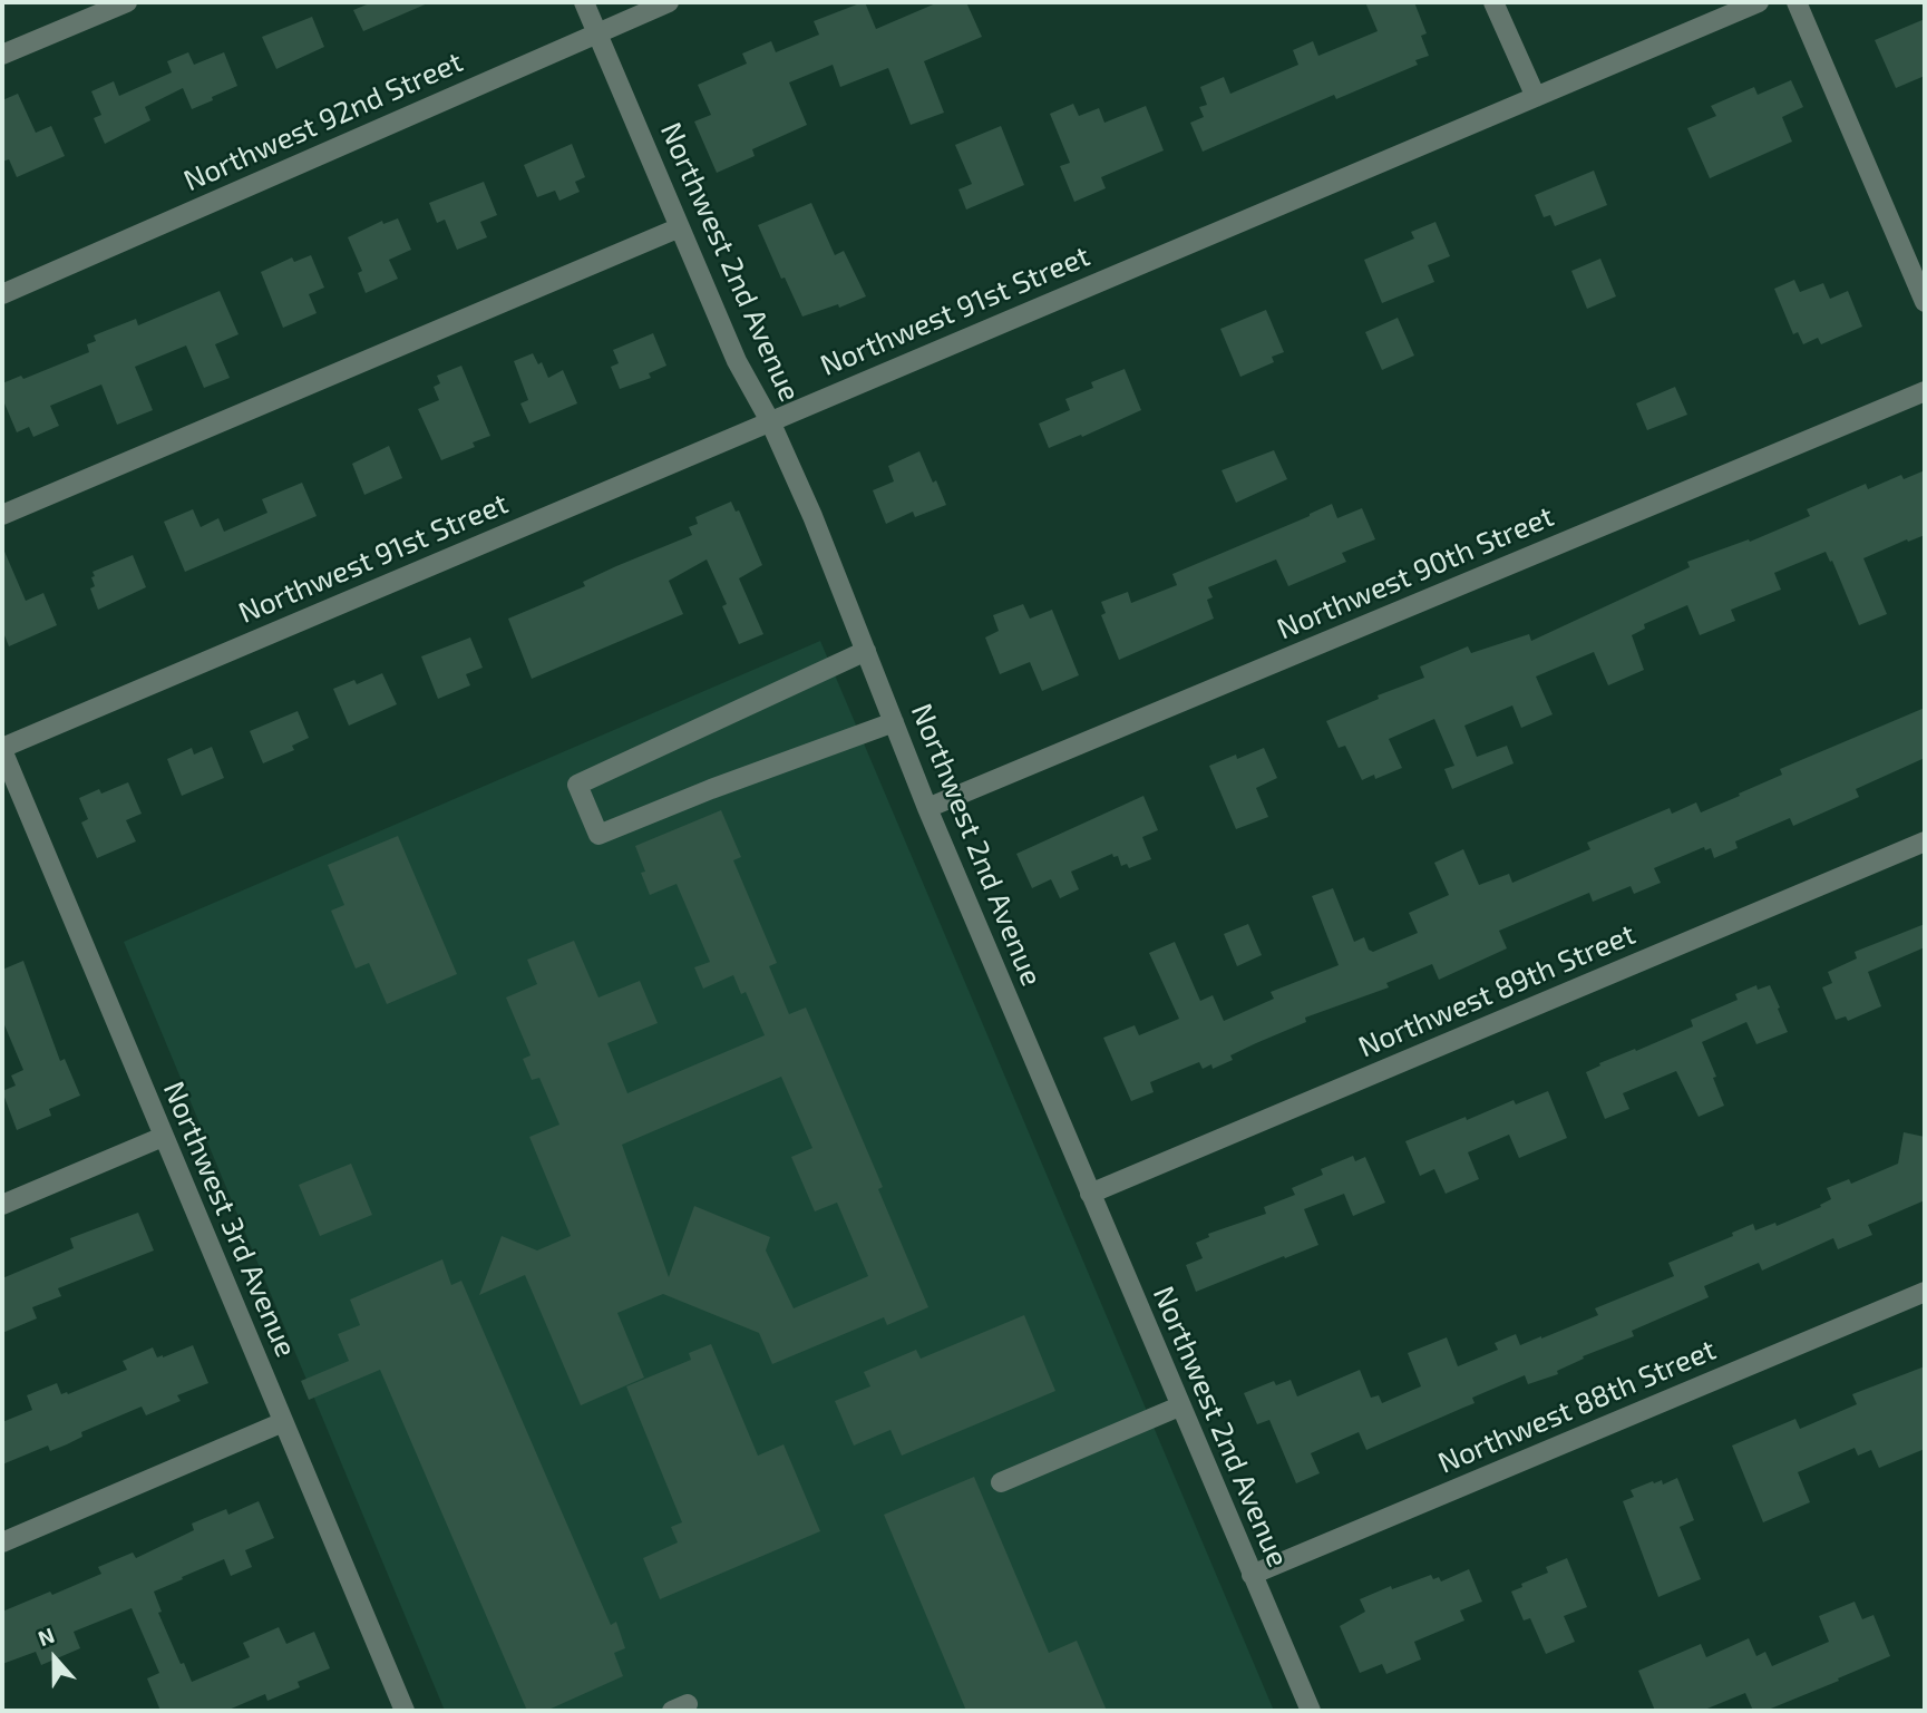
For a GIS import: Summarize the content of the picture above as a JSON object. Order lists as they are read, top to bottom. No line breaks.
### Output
{"streets":{"street":["Northwest 92nd Street","Northwest 2nd Avenue","Northwest 91st Street","Northwest 90th Street","Northwest 89th Street","Northwest 3rd Avenue","Northwest 88th Street"]},"crossings":[["Northwest 92nd Street","Northwest 2nd Avenue"],["Northwest 2nd Avenue","Northwest 91st Street"],["Northwest 2nd Avenue","Northwest 90th Street"],["Northwest 2nd Avenue","Northwest 89th Street"],["Northwest 2nd Avenue","Northwest 88th Street"],["Northwest 91st Street","Northwest 3rd Avenue"]],"north":"top"}
